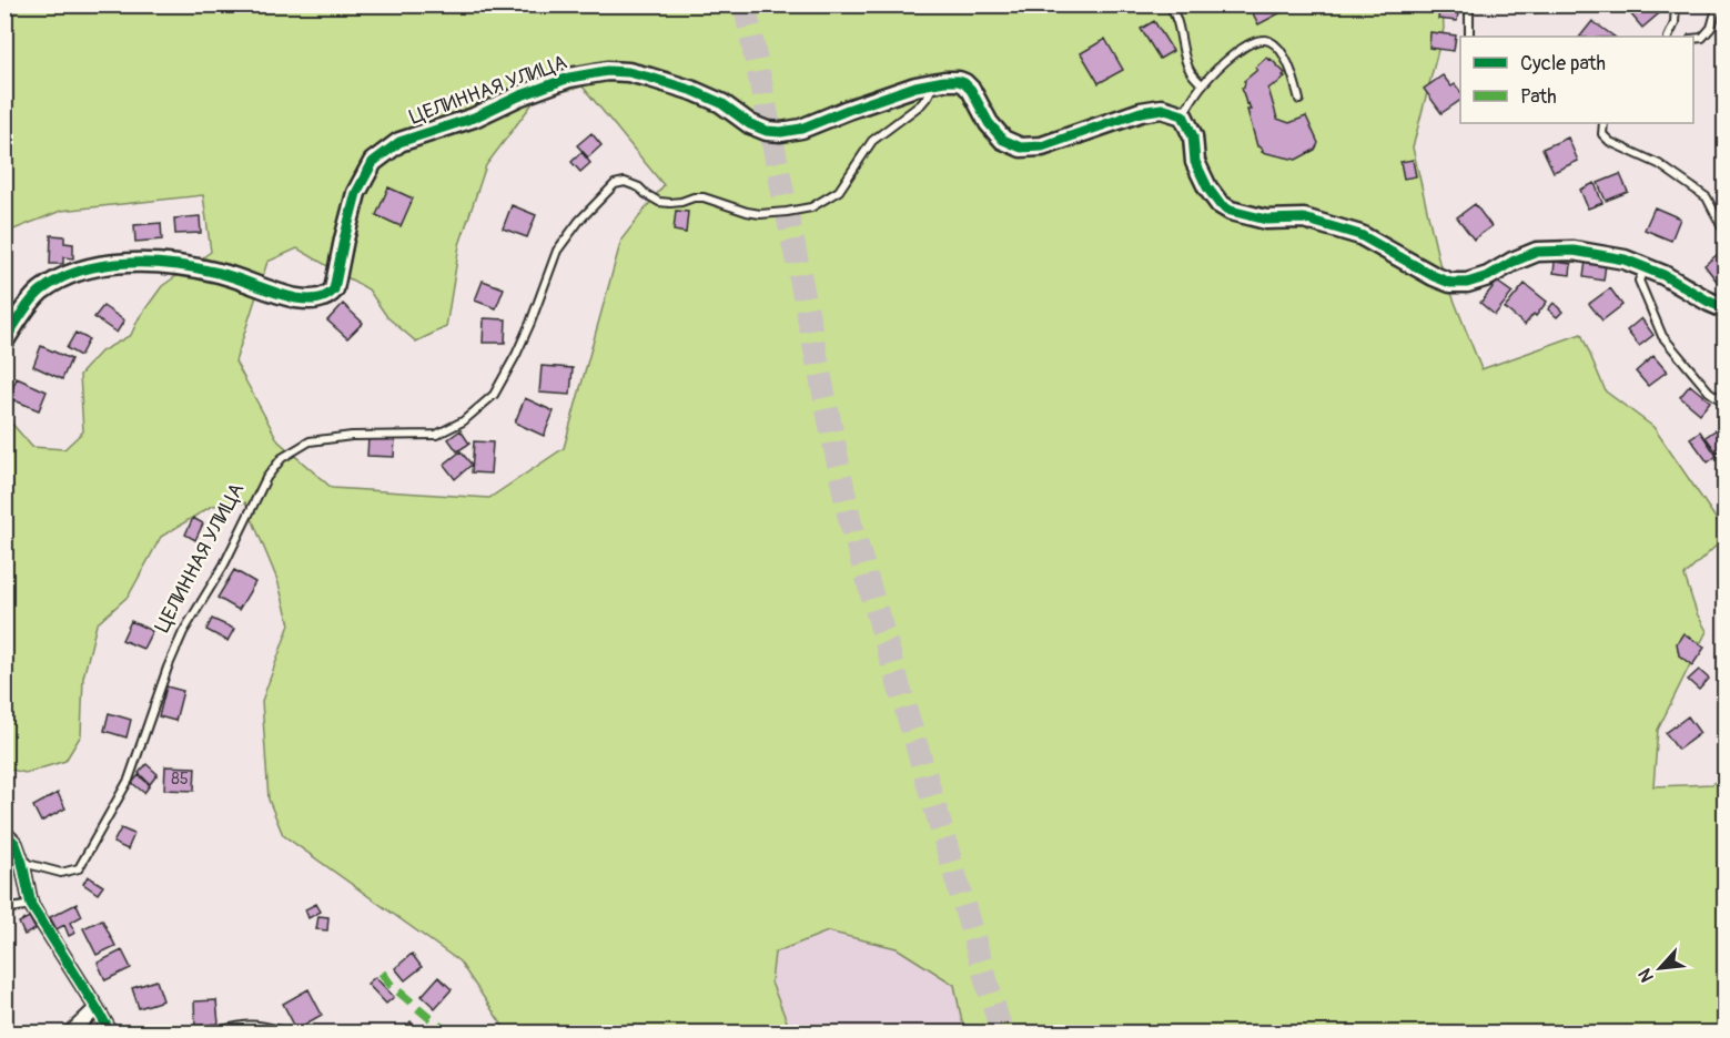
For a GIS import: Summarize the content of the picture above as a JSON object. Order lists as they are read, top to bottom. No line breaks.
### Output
{"streets":{"street":["ЦЕЛИННАЯ УЛИЦА"]},"house_numbers":["85"],"legend":["Cycle path","Path"],"north":"bottom left"}
